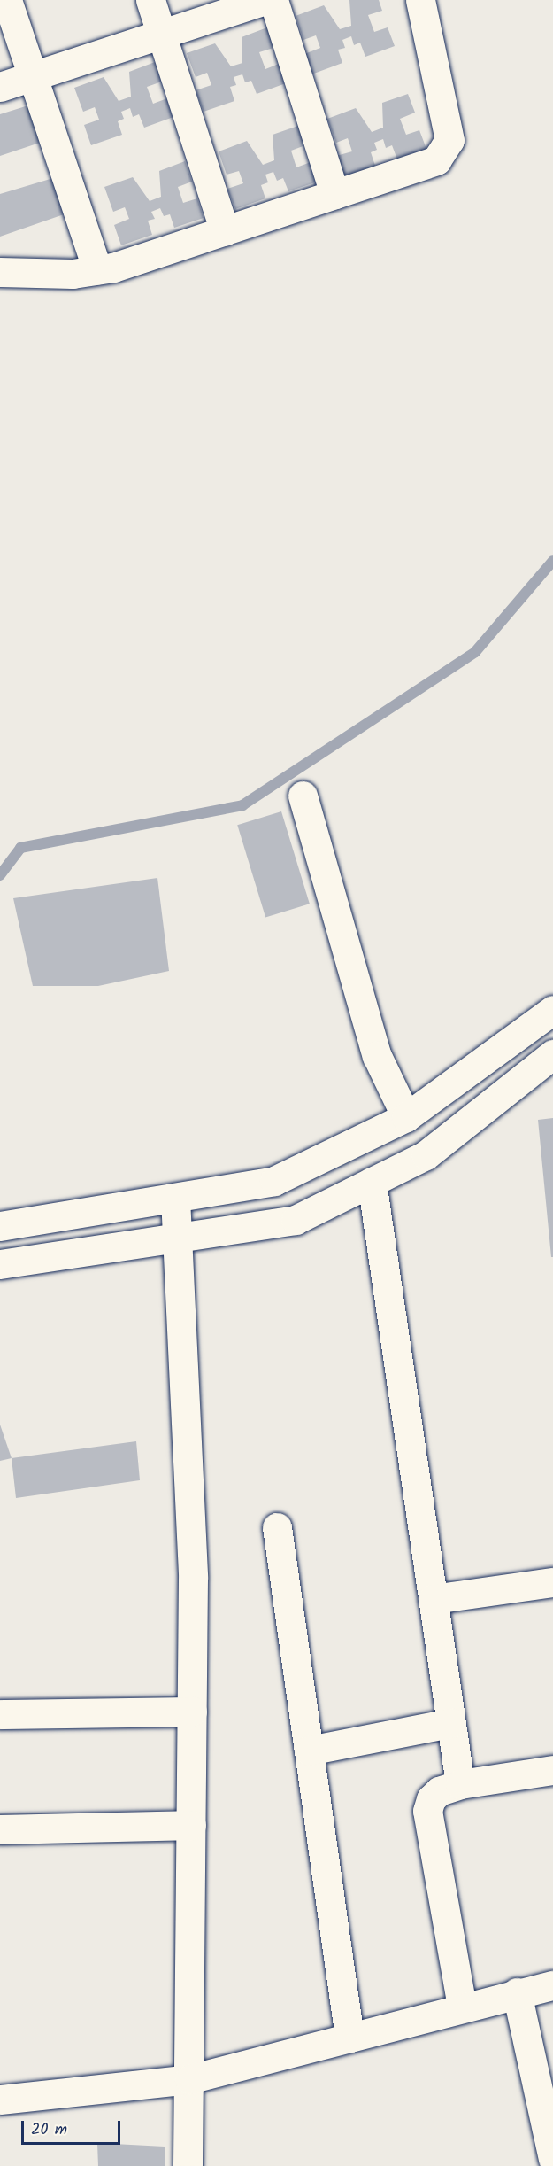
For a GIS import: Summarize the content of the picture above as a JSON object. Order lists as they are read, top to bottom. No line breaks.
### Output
{"scale_bar":"20 m"}
